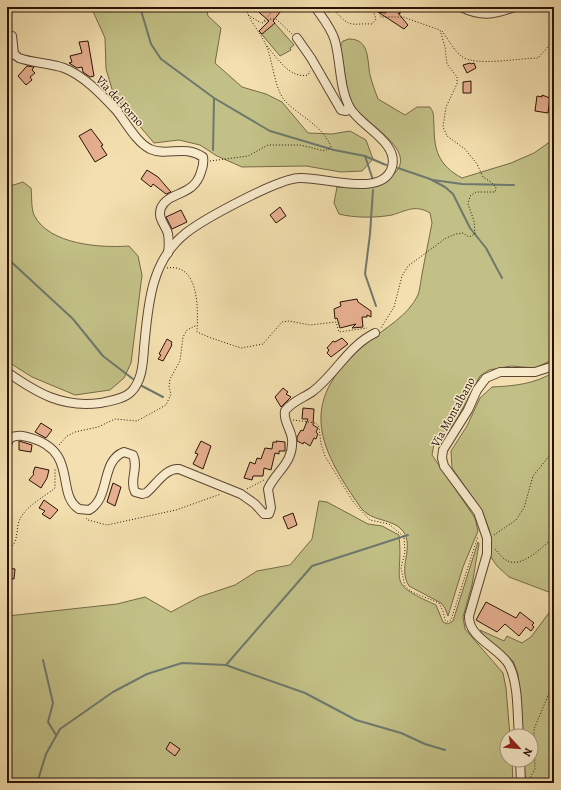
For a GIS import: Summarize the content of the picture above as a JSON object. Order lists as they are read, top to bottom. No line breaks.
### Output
{"streets":{"street":["Via del Forno","Via Montalbano"]},"north":"bottom right"}
